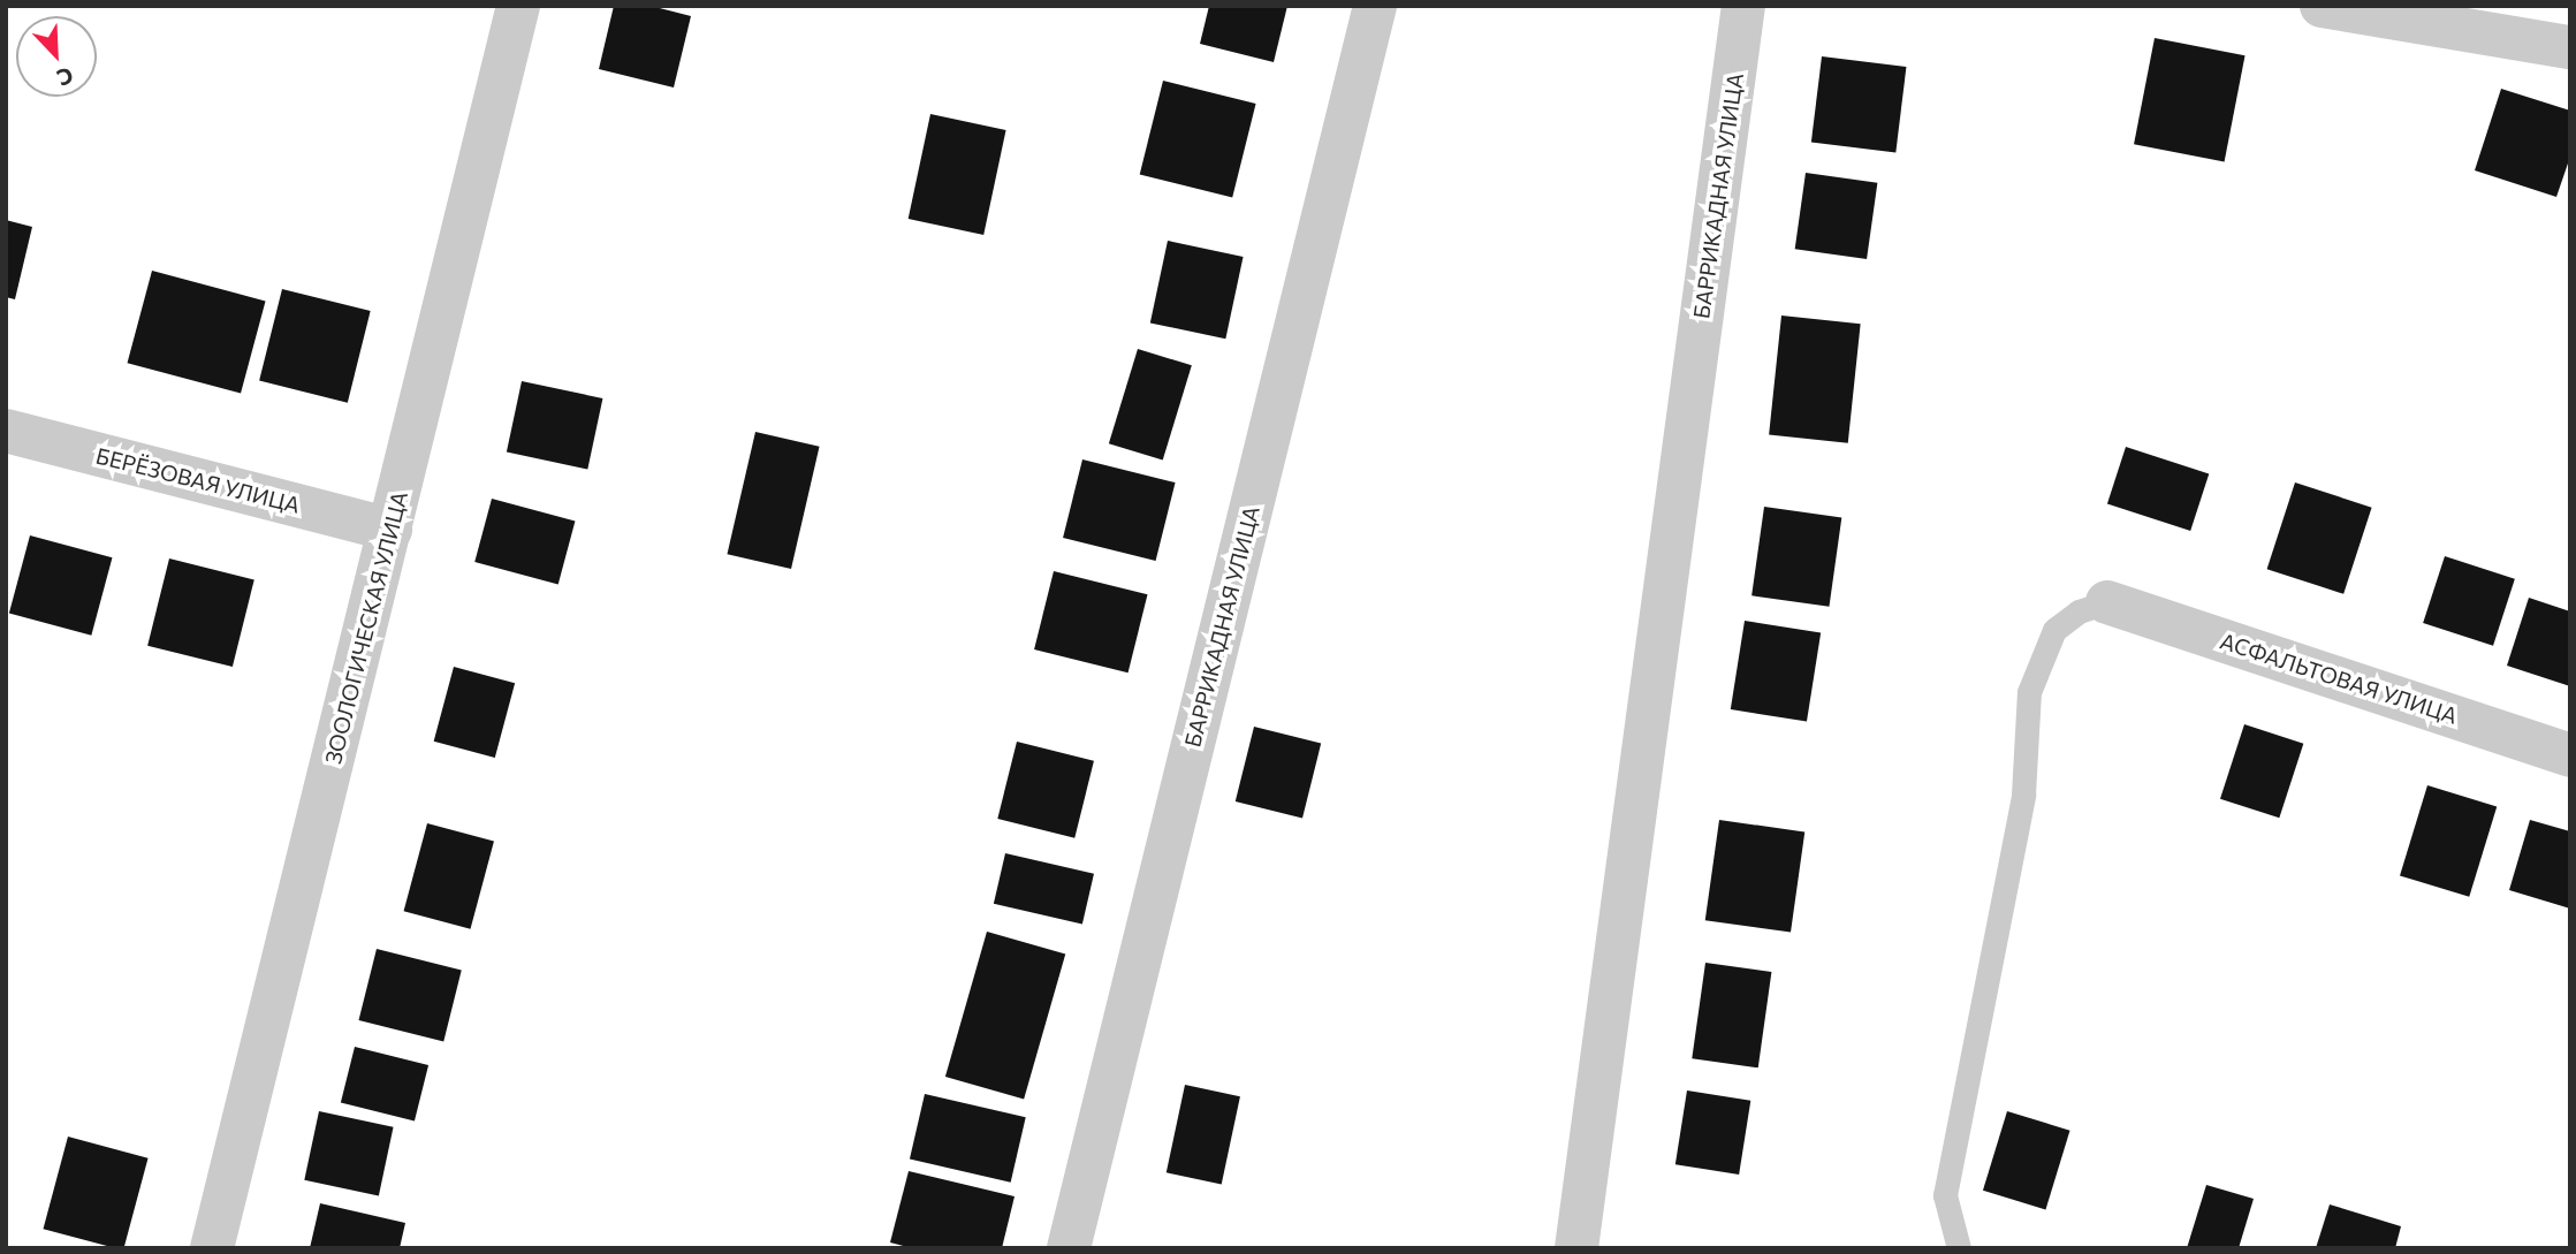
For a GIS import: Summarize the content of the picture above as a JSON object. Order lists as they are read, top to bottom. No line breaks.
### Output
{"streets":{"street":["БАРРИКАДНАЯ УЛИЦА","БЕРЁЗОВАЯ УЛИЦА","ЗООЛОГИЧЕСКАЯ УЛИЦА","АСФАЛЬТОВАЯ УЛИЦА"]},"crossings":[["БЕРЁЗОВАЯ УЛИЦА","ЗООЛОГИЧЕСКАЯ УЛИЦА"]],"north":"bottom right"}
